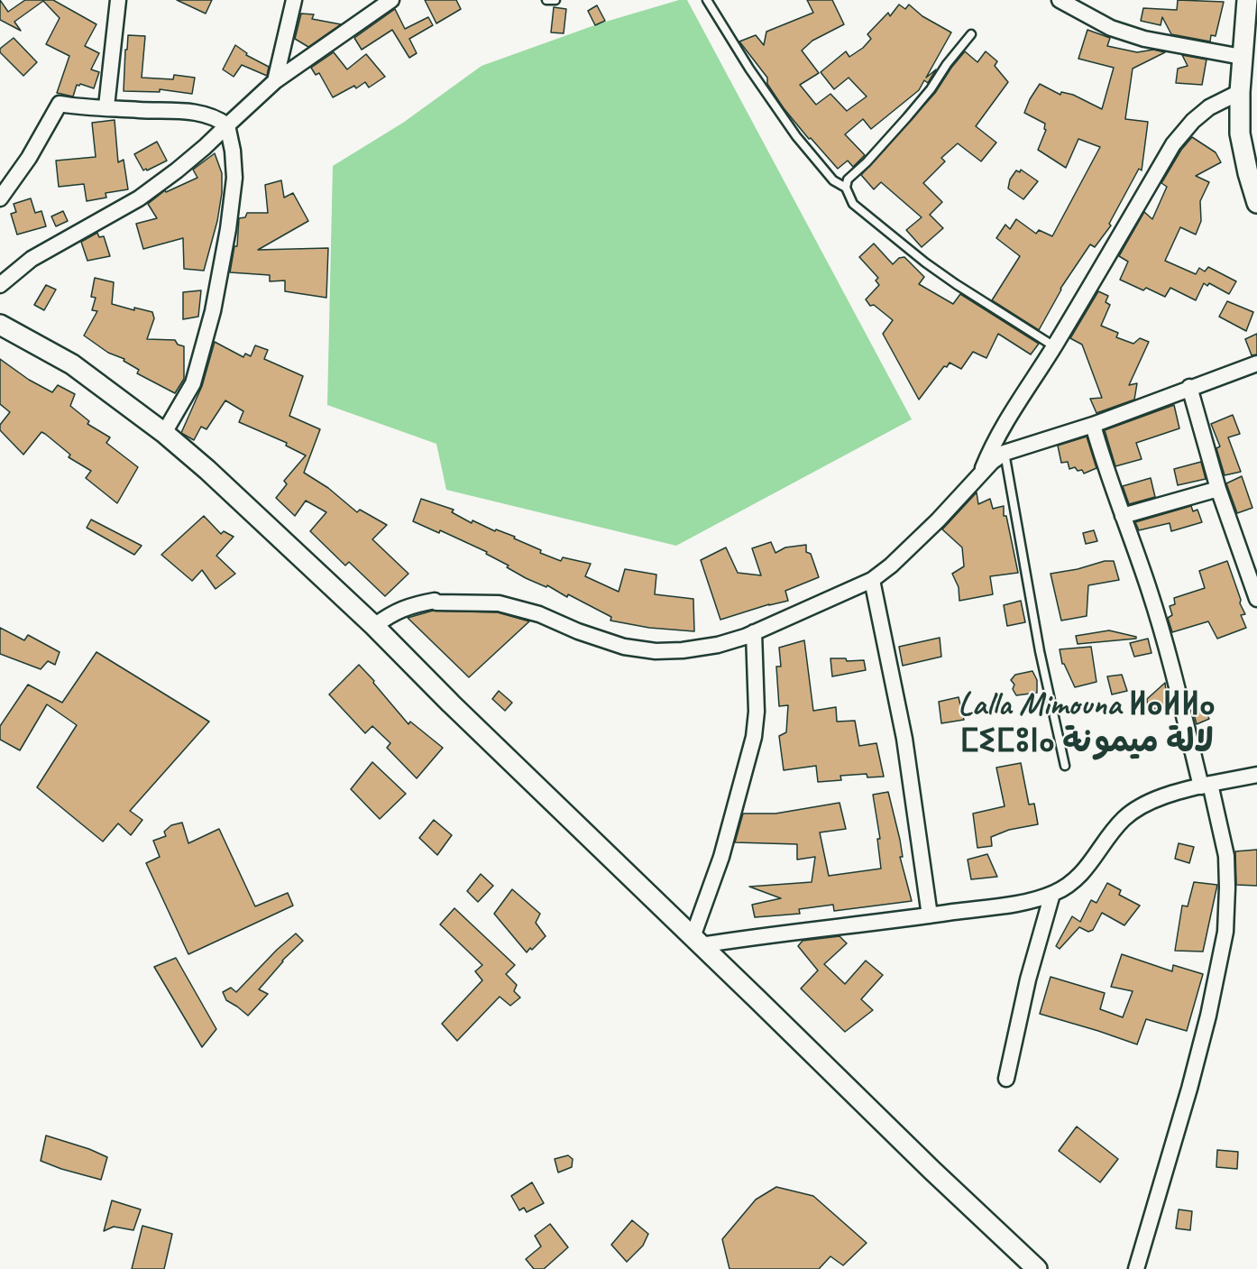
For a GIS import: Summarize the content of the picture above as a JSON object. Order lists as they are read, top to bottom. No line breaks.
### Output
{"districts":["Lalla Mimouna ⵍⴰⵍⵍⴰ ⵎⵉⵎⵓⵏⴰ لالة ميمونة"]}
